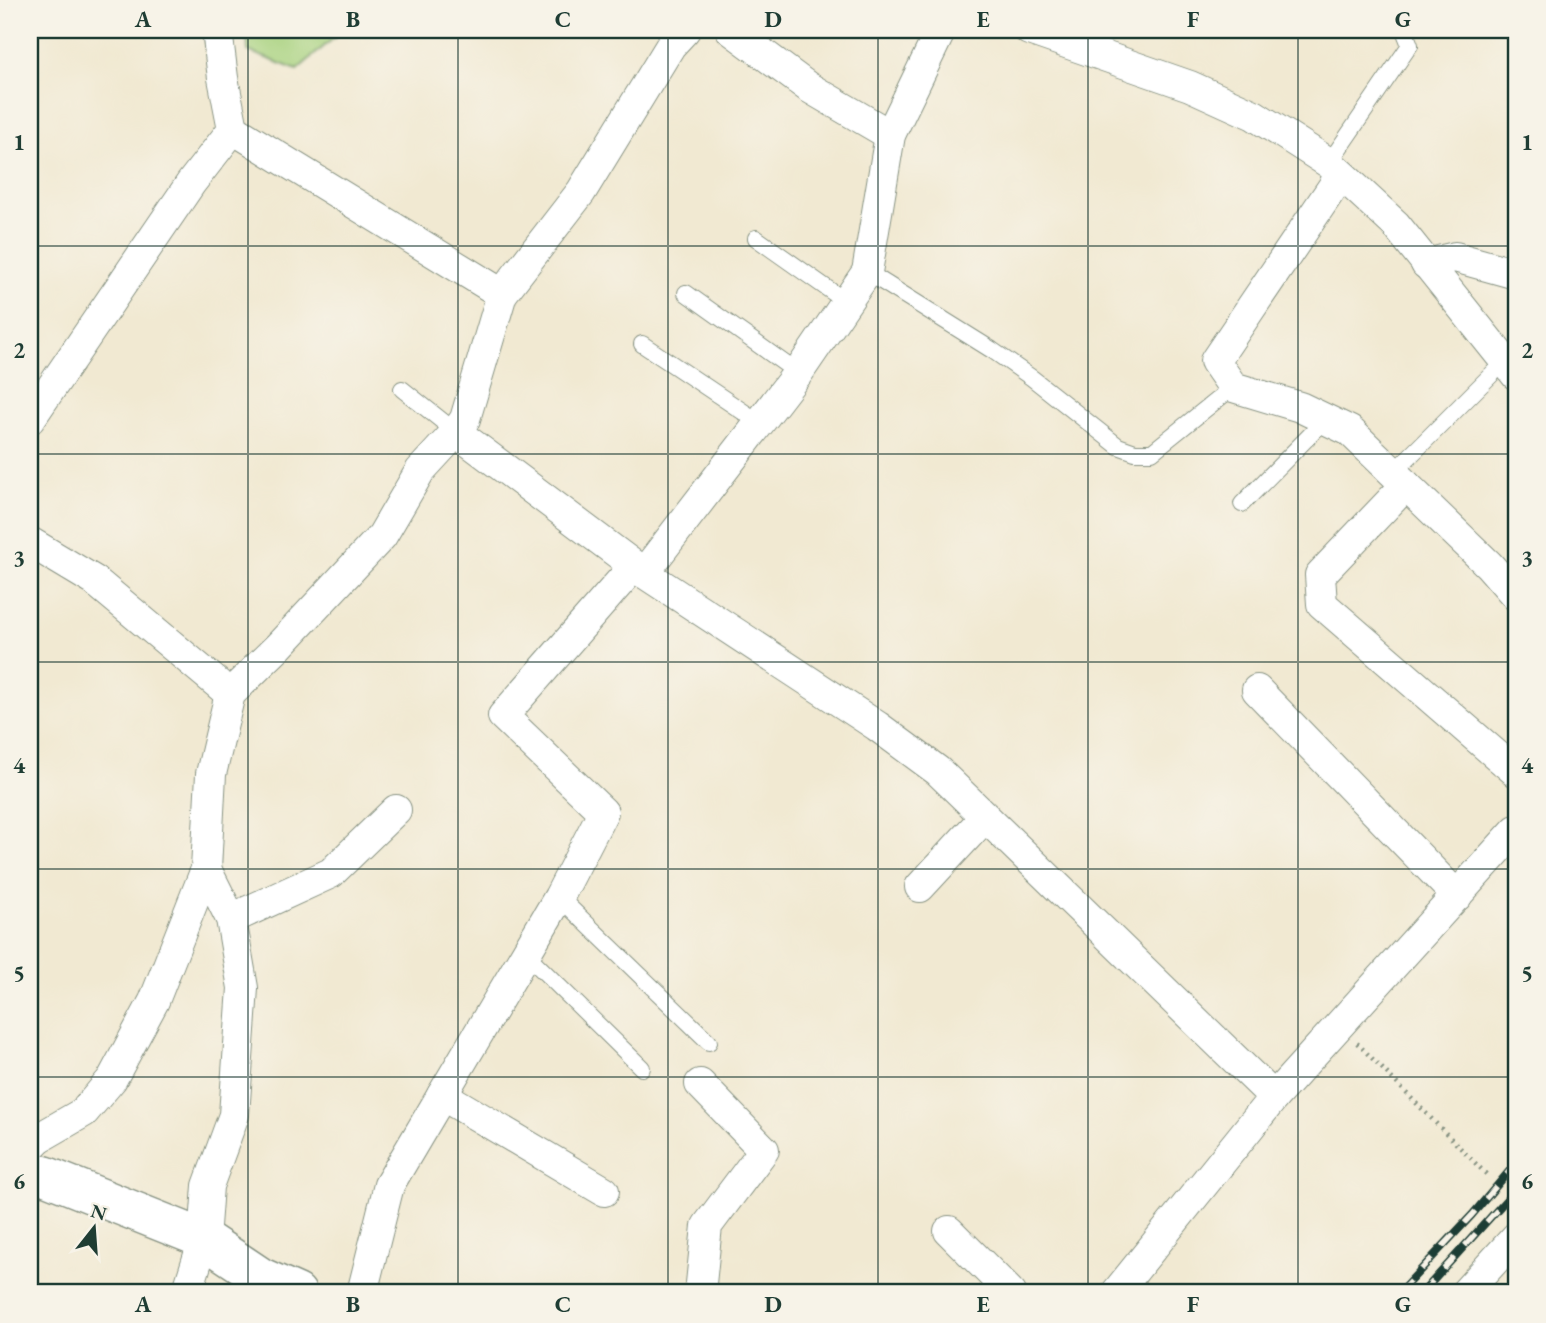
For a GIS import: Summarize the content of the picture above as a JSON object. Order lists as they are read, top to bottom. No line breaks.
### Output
{"north":"top","grid":{"columns":["A","B","C","D","E","F","G"],"rows":["1","2","3","4","5","6"]}}
